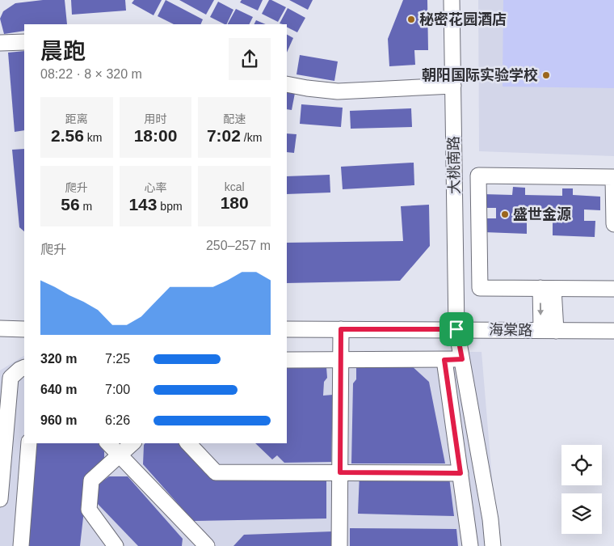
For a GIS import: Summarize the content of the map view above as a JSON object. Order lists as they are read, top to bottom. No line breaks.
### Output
{"streets":{"street":["大桃南路","海棠路"]},"crossings":[["大桃南路","海棠路"]],"places":["秘密花园酒店","朝阳国际实验学校","盛世金源"],"page":{"heading":["晨跑","08:22 · 8 × 320 m"],"stats":[["距离","2.56 km"],["用时","18:00"],["配速","7:02 /km"],["爬升","56 m"],["心率","143 bpm"],["kcal","180"]],"chart":["爬升","250–257 m"],"list":[{"name":"320 m","note":"7:25"},{"name":"640 m","note":"7:00"},{"name":"960 m","note":"6:26"}]}}
